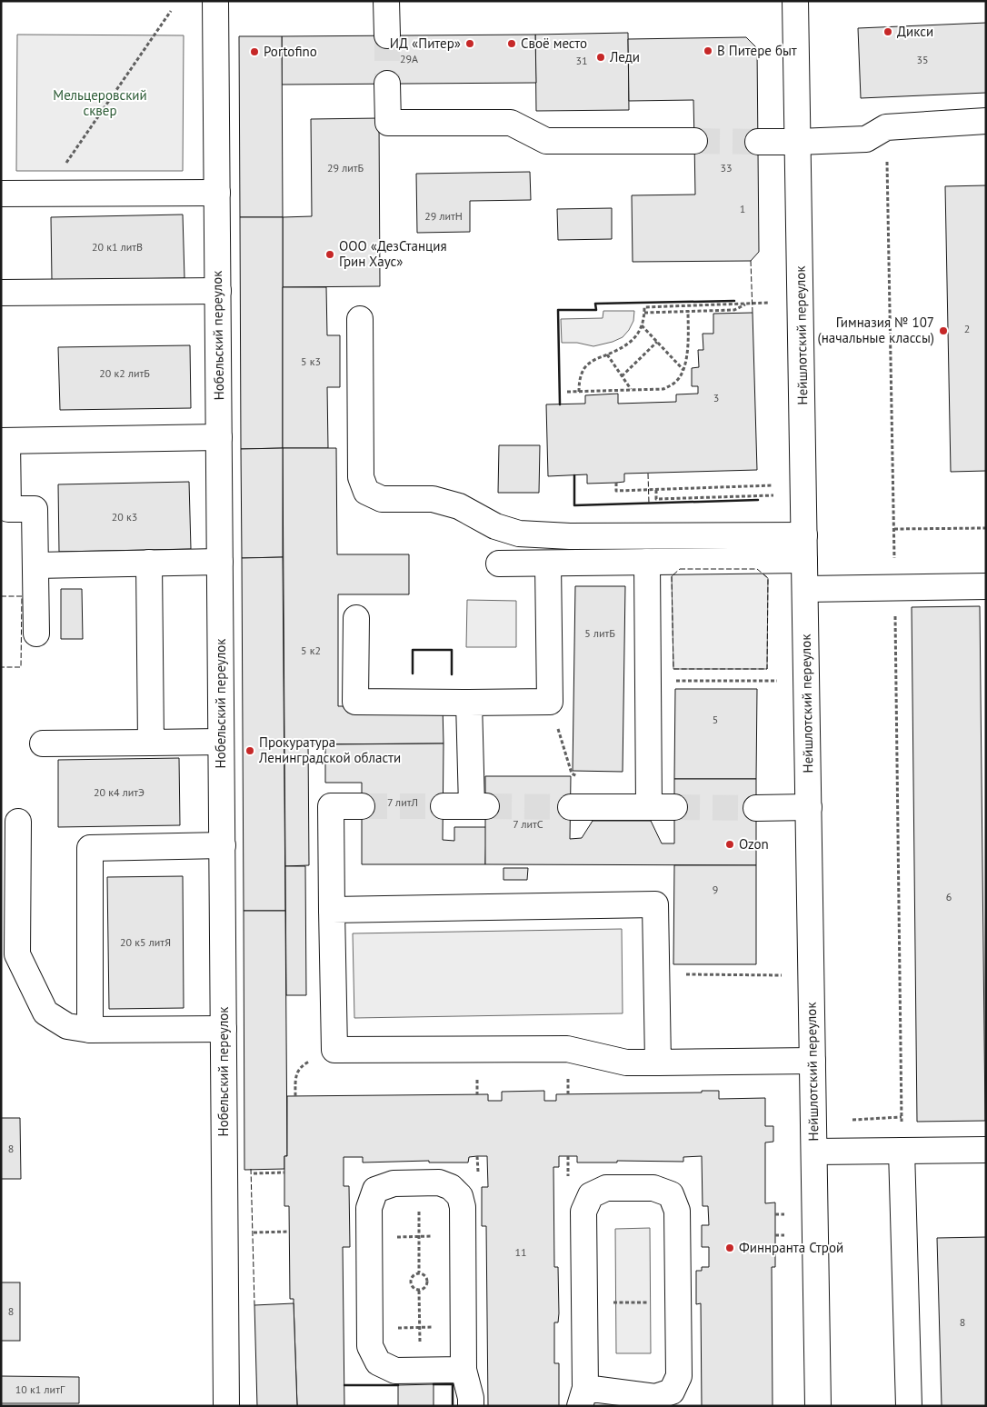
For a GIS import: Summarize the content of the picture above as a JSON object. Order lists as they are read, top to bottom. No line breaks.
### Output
{"streets":{"street":["Нобельский переулок","Нейшлотский переулок"]},"parks":["Мельцеровский сквер"],"places":["Дикси","ИД «Питер»","Своё место","В Питере быт","Portofino","Леди","ООО «ДезСтанция Грин Хаус»","Гимназия № 107 (начальные классы)","Прокуратура Ленинградской области","Ozon","Финнранта Строй"],"house_numbers":["29А","35","31","29 литБ","33","1","29 литН","20 к1 литВ","2","5 к3","20 к2 литБ","3","20 к3","5 литБ","5 к2","5","20 к4 литЭ","7 литЛ","7 литС","9","6","20 к5 литЯ","8","11","8","8","10 к1 литГ"]}
